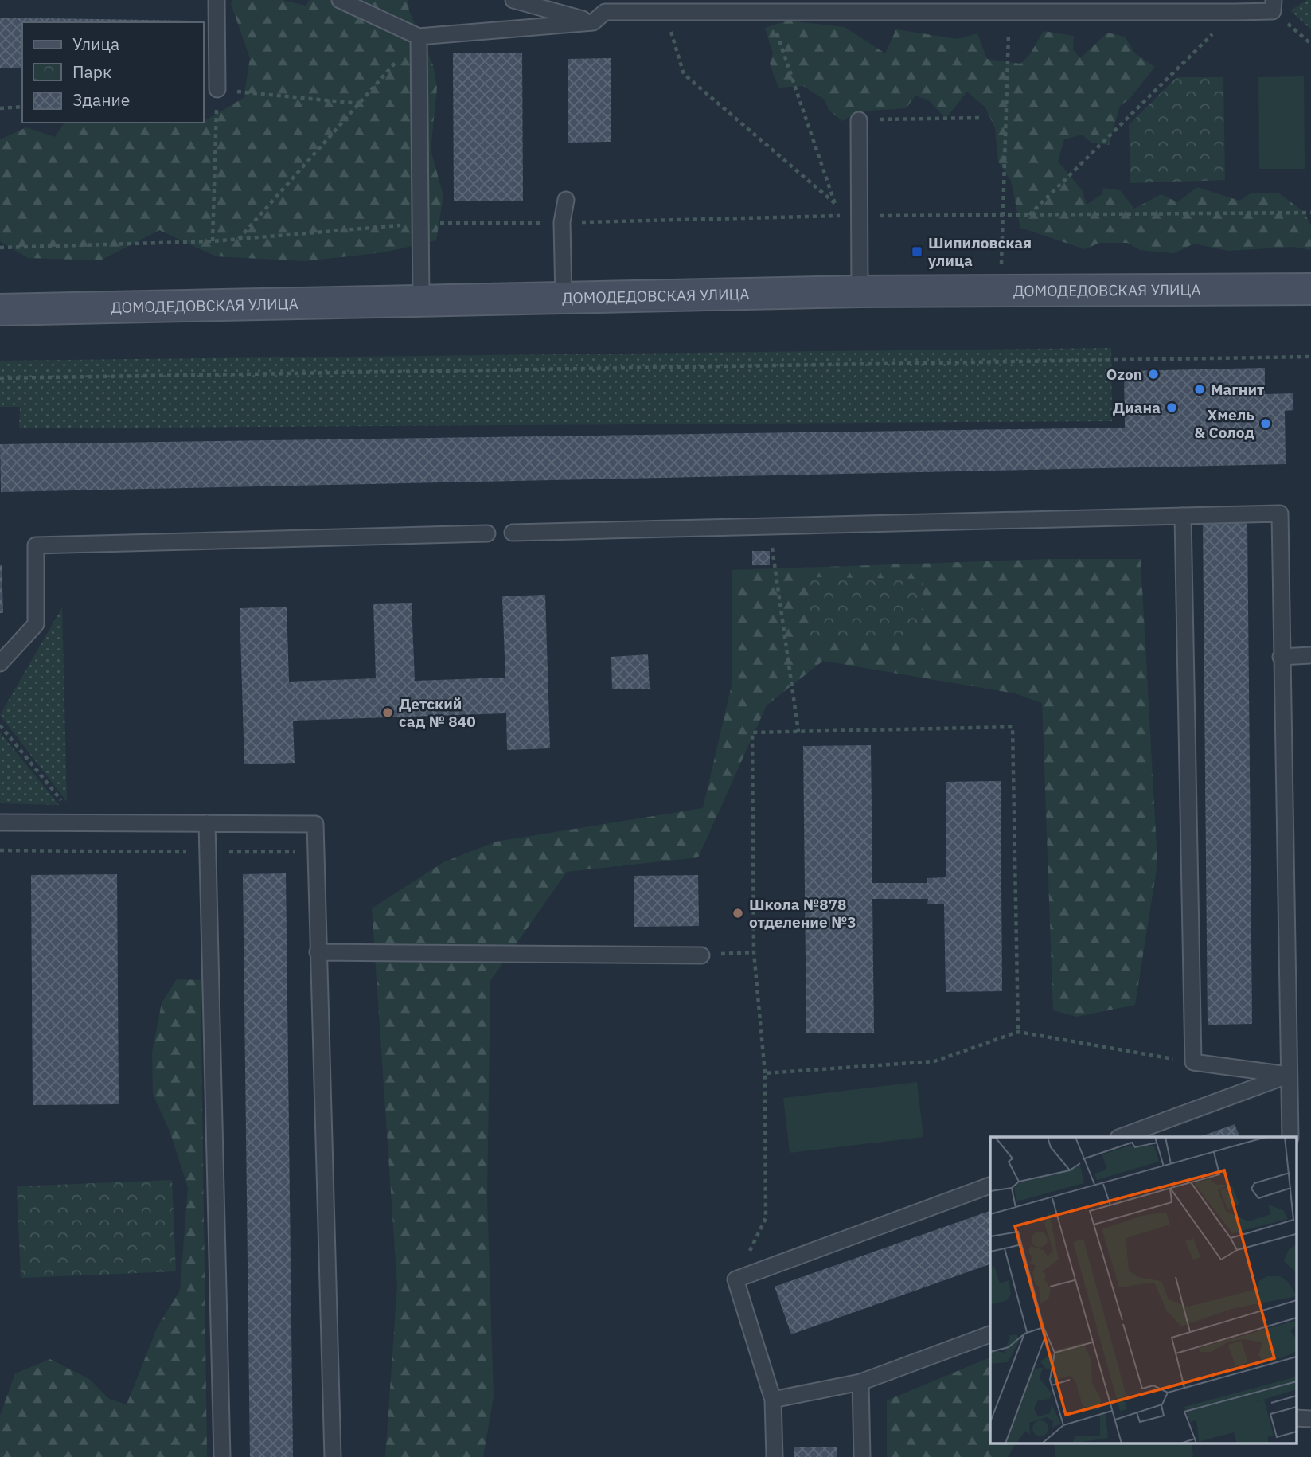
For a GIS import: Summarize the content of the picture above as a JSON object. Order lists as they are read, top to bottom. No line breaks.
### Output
{"streets":{"street":["ДОМОДЕДОВСКАЯ УЛИЦА"]},"places":{"transit":["Шипиловская улица"],"other":["Ozon","Магнит","Диана","Хмель & Солод","Детский сад № 840","Школа №878 отделение №3"]},"legend":["Улица","Парк","Здание"]}
